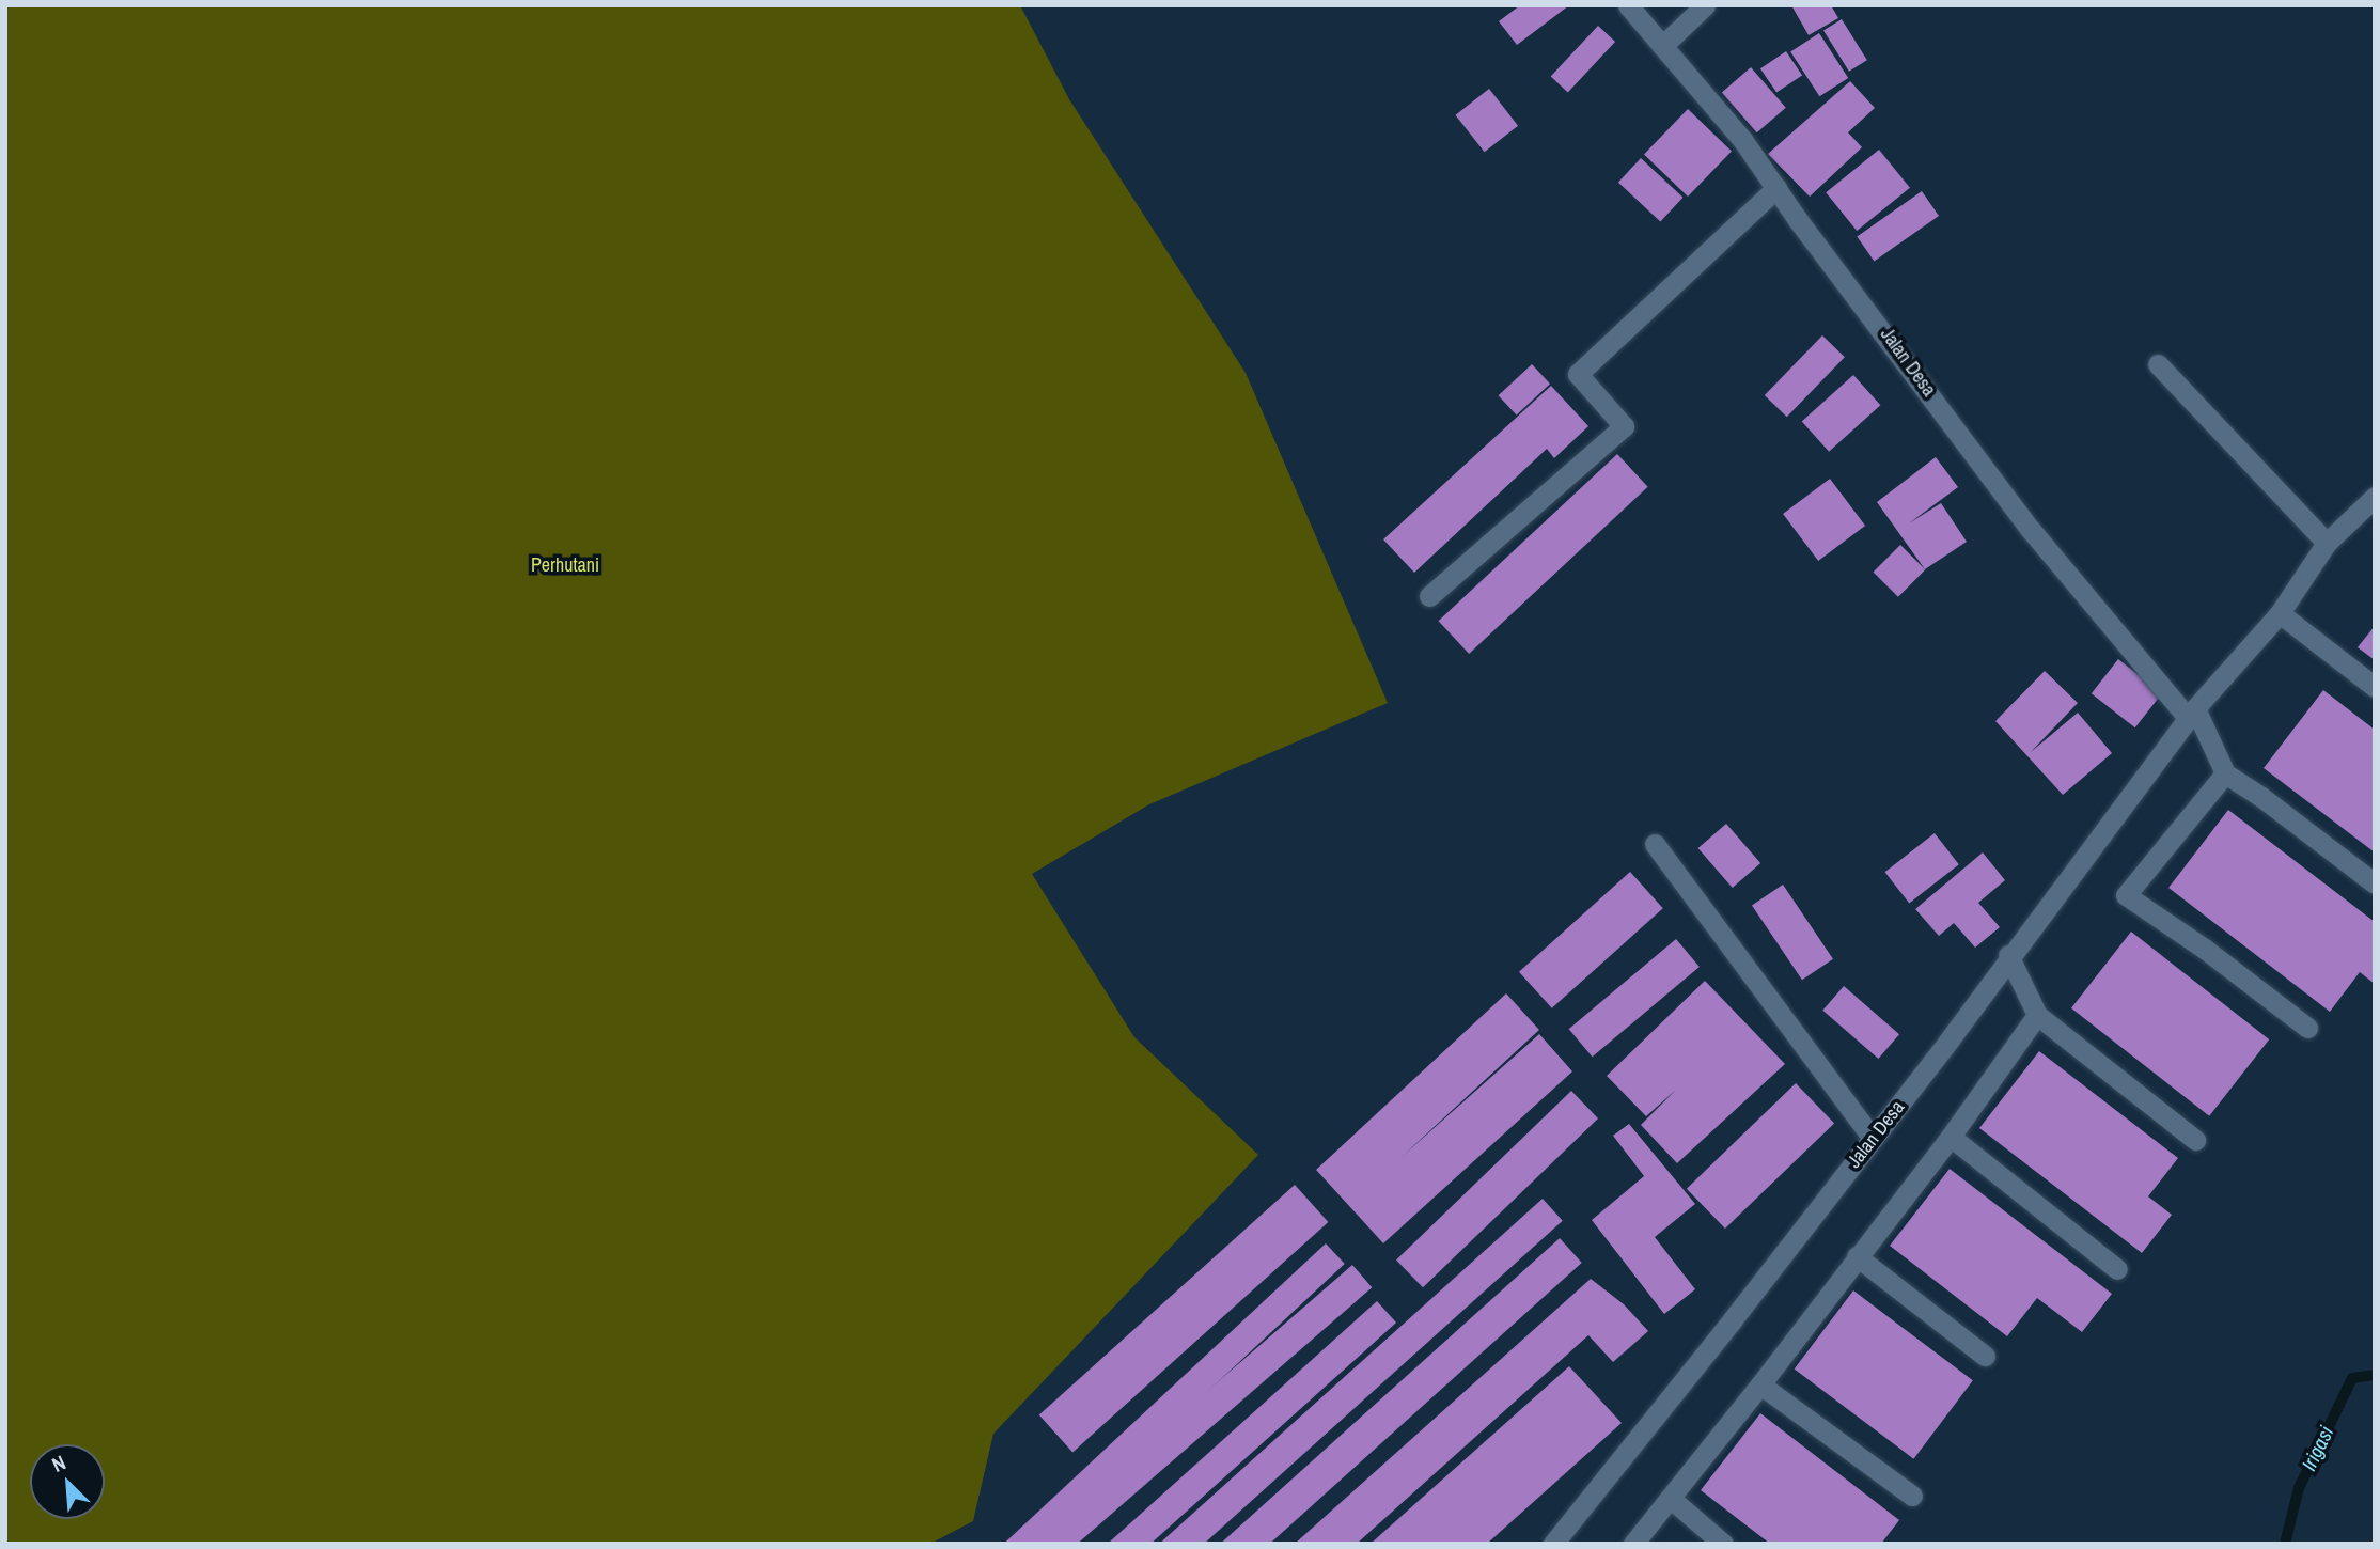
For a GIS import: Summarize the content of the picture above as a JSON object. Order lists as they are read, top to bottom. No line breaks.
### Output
{"streets":{"street":["Jalan Desa"]},"water":["Irigasi"],"parks":["Perhutani"],"north":"top left"}
